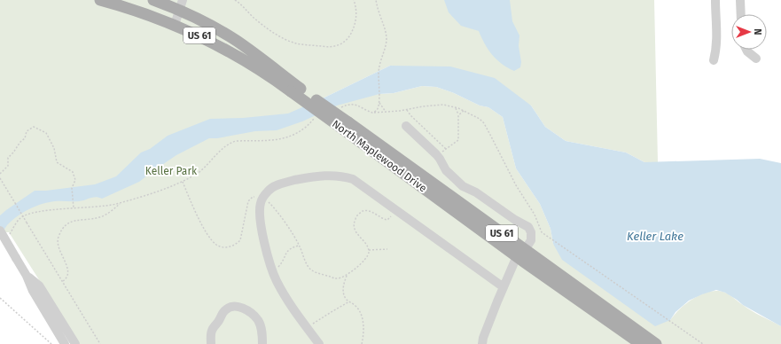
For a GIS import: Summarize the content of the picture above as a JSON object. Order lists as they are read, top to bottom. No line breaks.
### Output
{"streets":{"main road":["US 61","North Maplewood Drive"]},"water":["Keller Lake"],"parks":["Keller Park"],"north":"right"}
